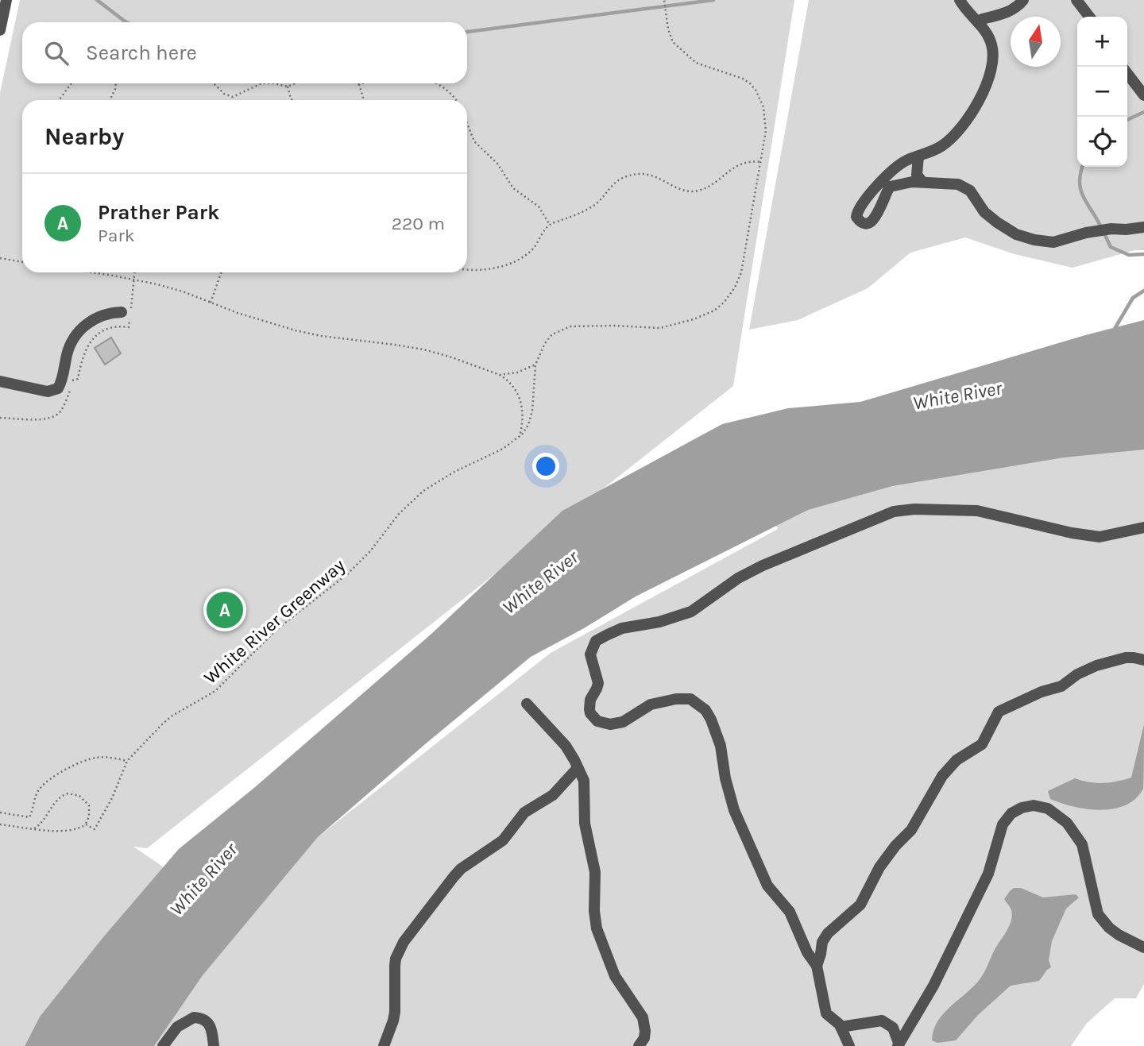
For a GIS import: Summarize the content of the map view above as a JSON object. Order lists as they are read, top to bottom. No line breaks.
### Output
{"streets":{"path":["White River Greenway"]},"water":["White River"],"north":"top","page":{"map_buttons":["+","−"],"search":"Search here","heading":"Nearby","list":[{"mark":"A","name":"Prather Park","note":"Park","value":"220 m"}],"pins":"A"}}
